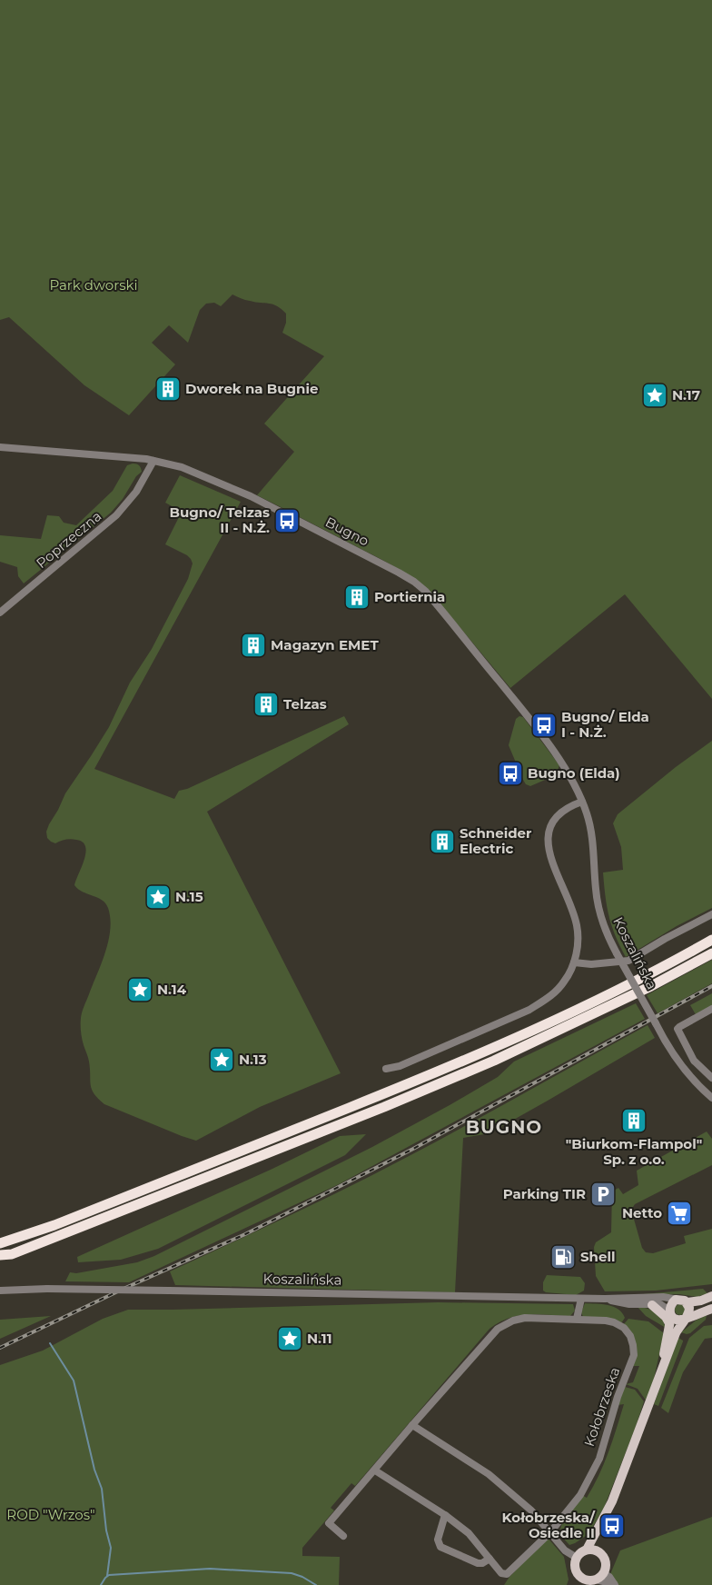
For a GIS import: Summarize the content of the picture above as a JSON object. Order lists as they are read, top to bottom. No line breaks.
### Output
{"streets":{"main road":["Koszalińska"],"street":["Bugno","Poprzeczna","Kołobrzeska"]},"crossings":[["Bugno","Poprzeczna"],["Bugno","Koszalińska"]],"districts":["BUGNO"],"parks":["Park dworski","ROD \"Wrzos\""],"places":{"building":["Dworek na Bugnie","Portiernia","Magazyn EMET","Telzas","Schneider Electric","\"Biurkom-Flampol\" Sp. z o.o."],"place":["N.17","N.15","N.14","N.13","N.11"],"bus stop":["Bugno/ Telzas II - N.Ż.","Bugno/ Elda I - N.Ż.","Bugno (Elda)","Kołobrzeska/ Osiedle II"],"parking":["Parking TIR"],"supermarket":["Netto"],"fuel station":["Shell"]}}
